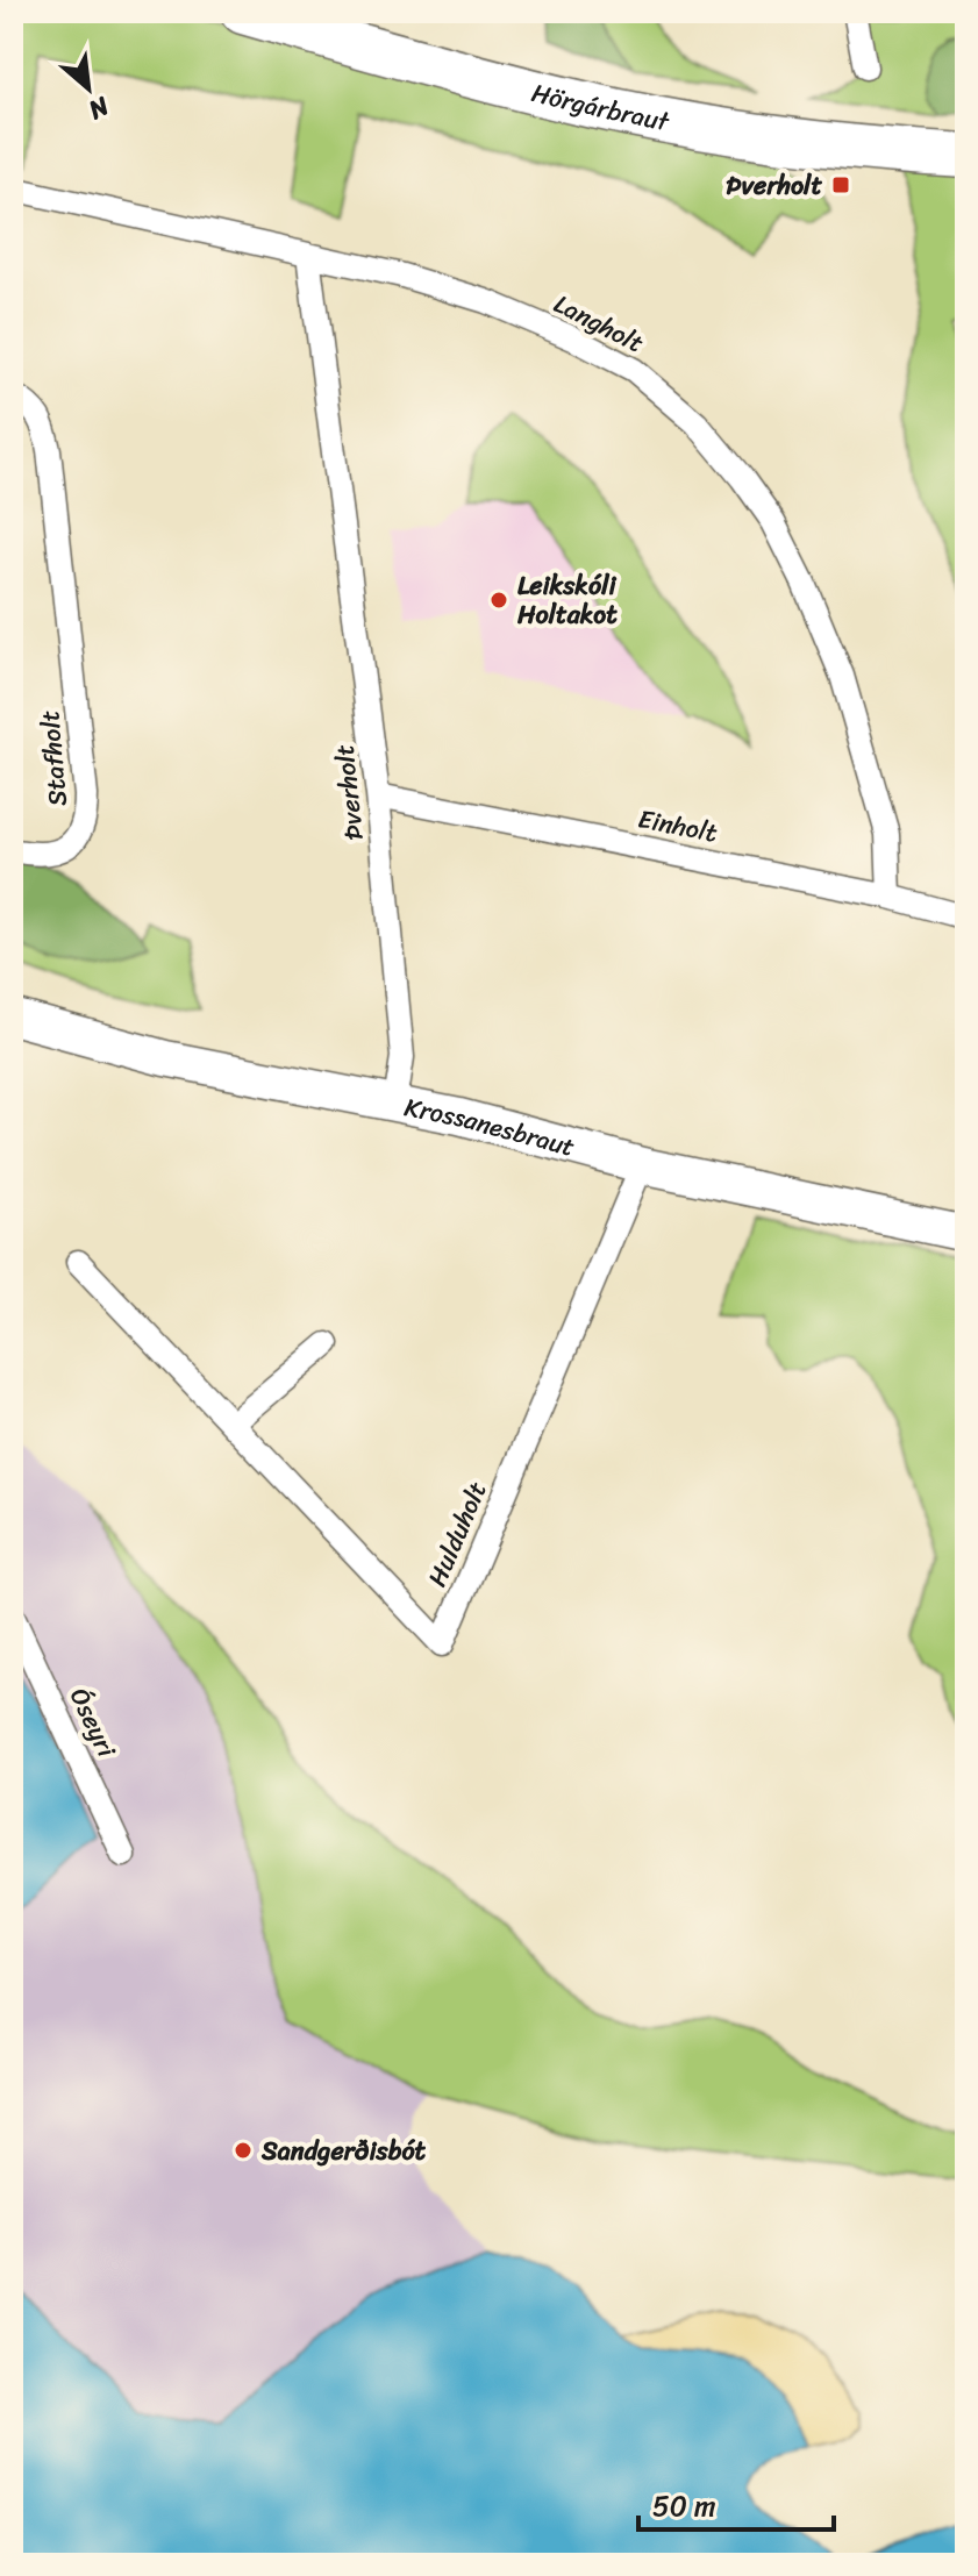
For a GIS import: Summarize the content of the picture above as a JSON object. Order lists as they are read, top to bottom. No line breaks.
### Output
{"streets":{"highway":["Hörgárbraut"],"street":["Langholt","Stafholt","Þverholt","Einholt","Krossanesbraut","Hulduholt","Óseyri"]},"crossings":[["Langholt","Þverholt"],["Langholt","Einholt"],["Þverholt","Einholt"],["Þverholt","Krossanesbraut"],["Krossanesbraut","Hulduholt"]],"places":{"transit":["Þverholt"],"other":["Leikskóli Holtakot","Sandgerðisbót"]},"scale_bar":"50 m","north":"bottom right"}
